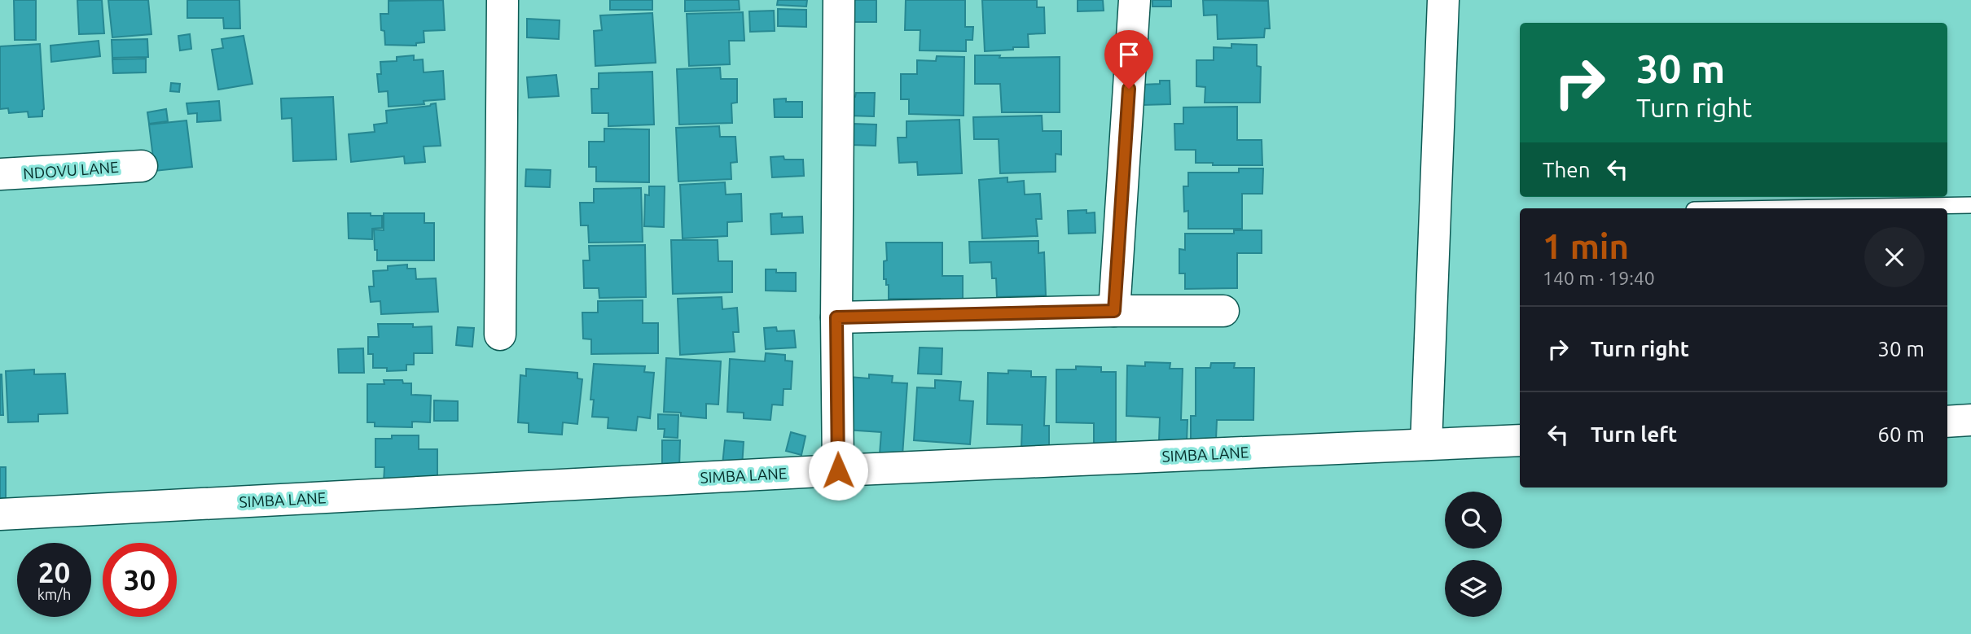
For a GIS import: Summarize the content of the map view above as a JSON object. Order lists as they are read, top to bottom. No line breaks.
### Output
{"streets":{"street":["NDOVU LANE","SIMBA LANE"]},"page":{"turn":["30 m","Turn right"],"then":"Then","heading":["1 min","140 m · 19:40"],"list":[{"name":"Turn right","value":"30 m"},{"name":"Turn left","value":"60 m"}],"speed":"20 km/h","limit":"30"}}
